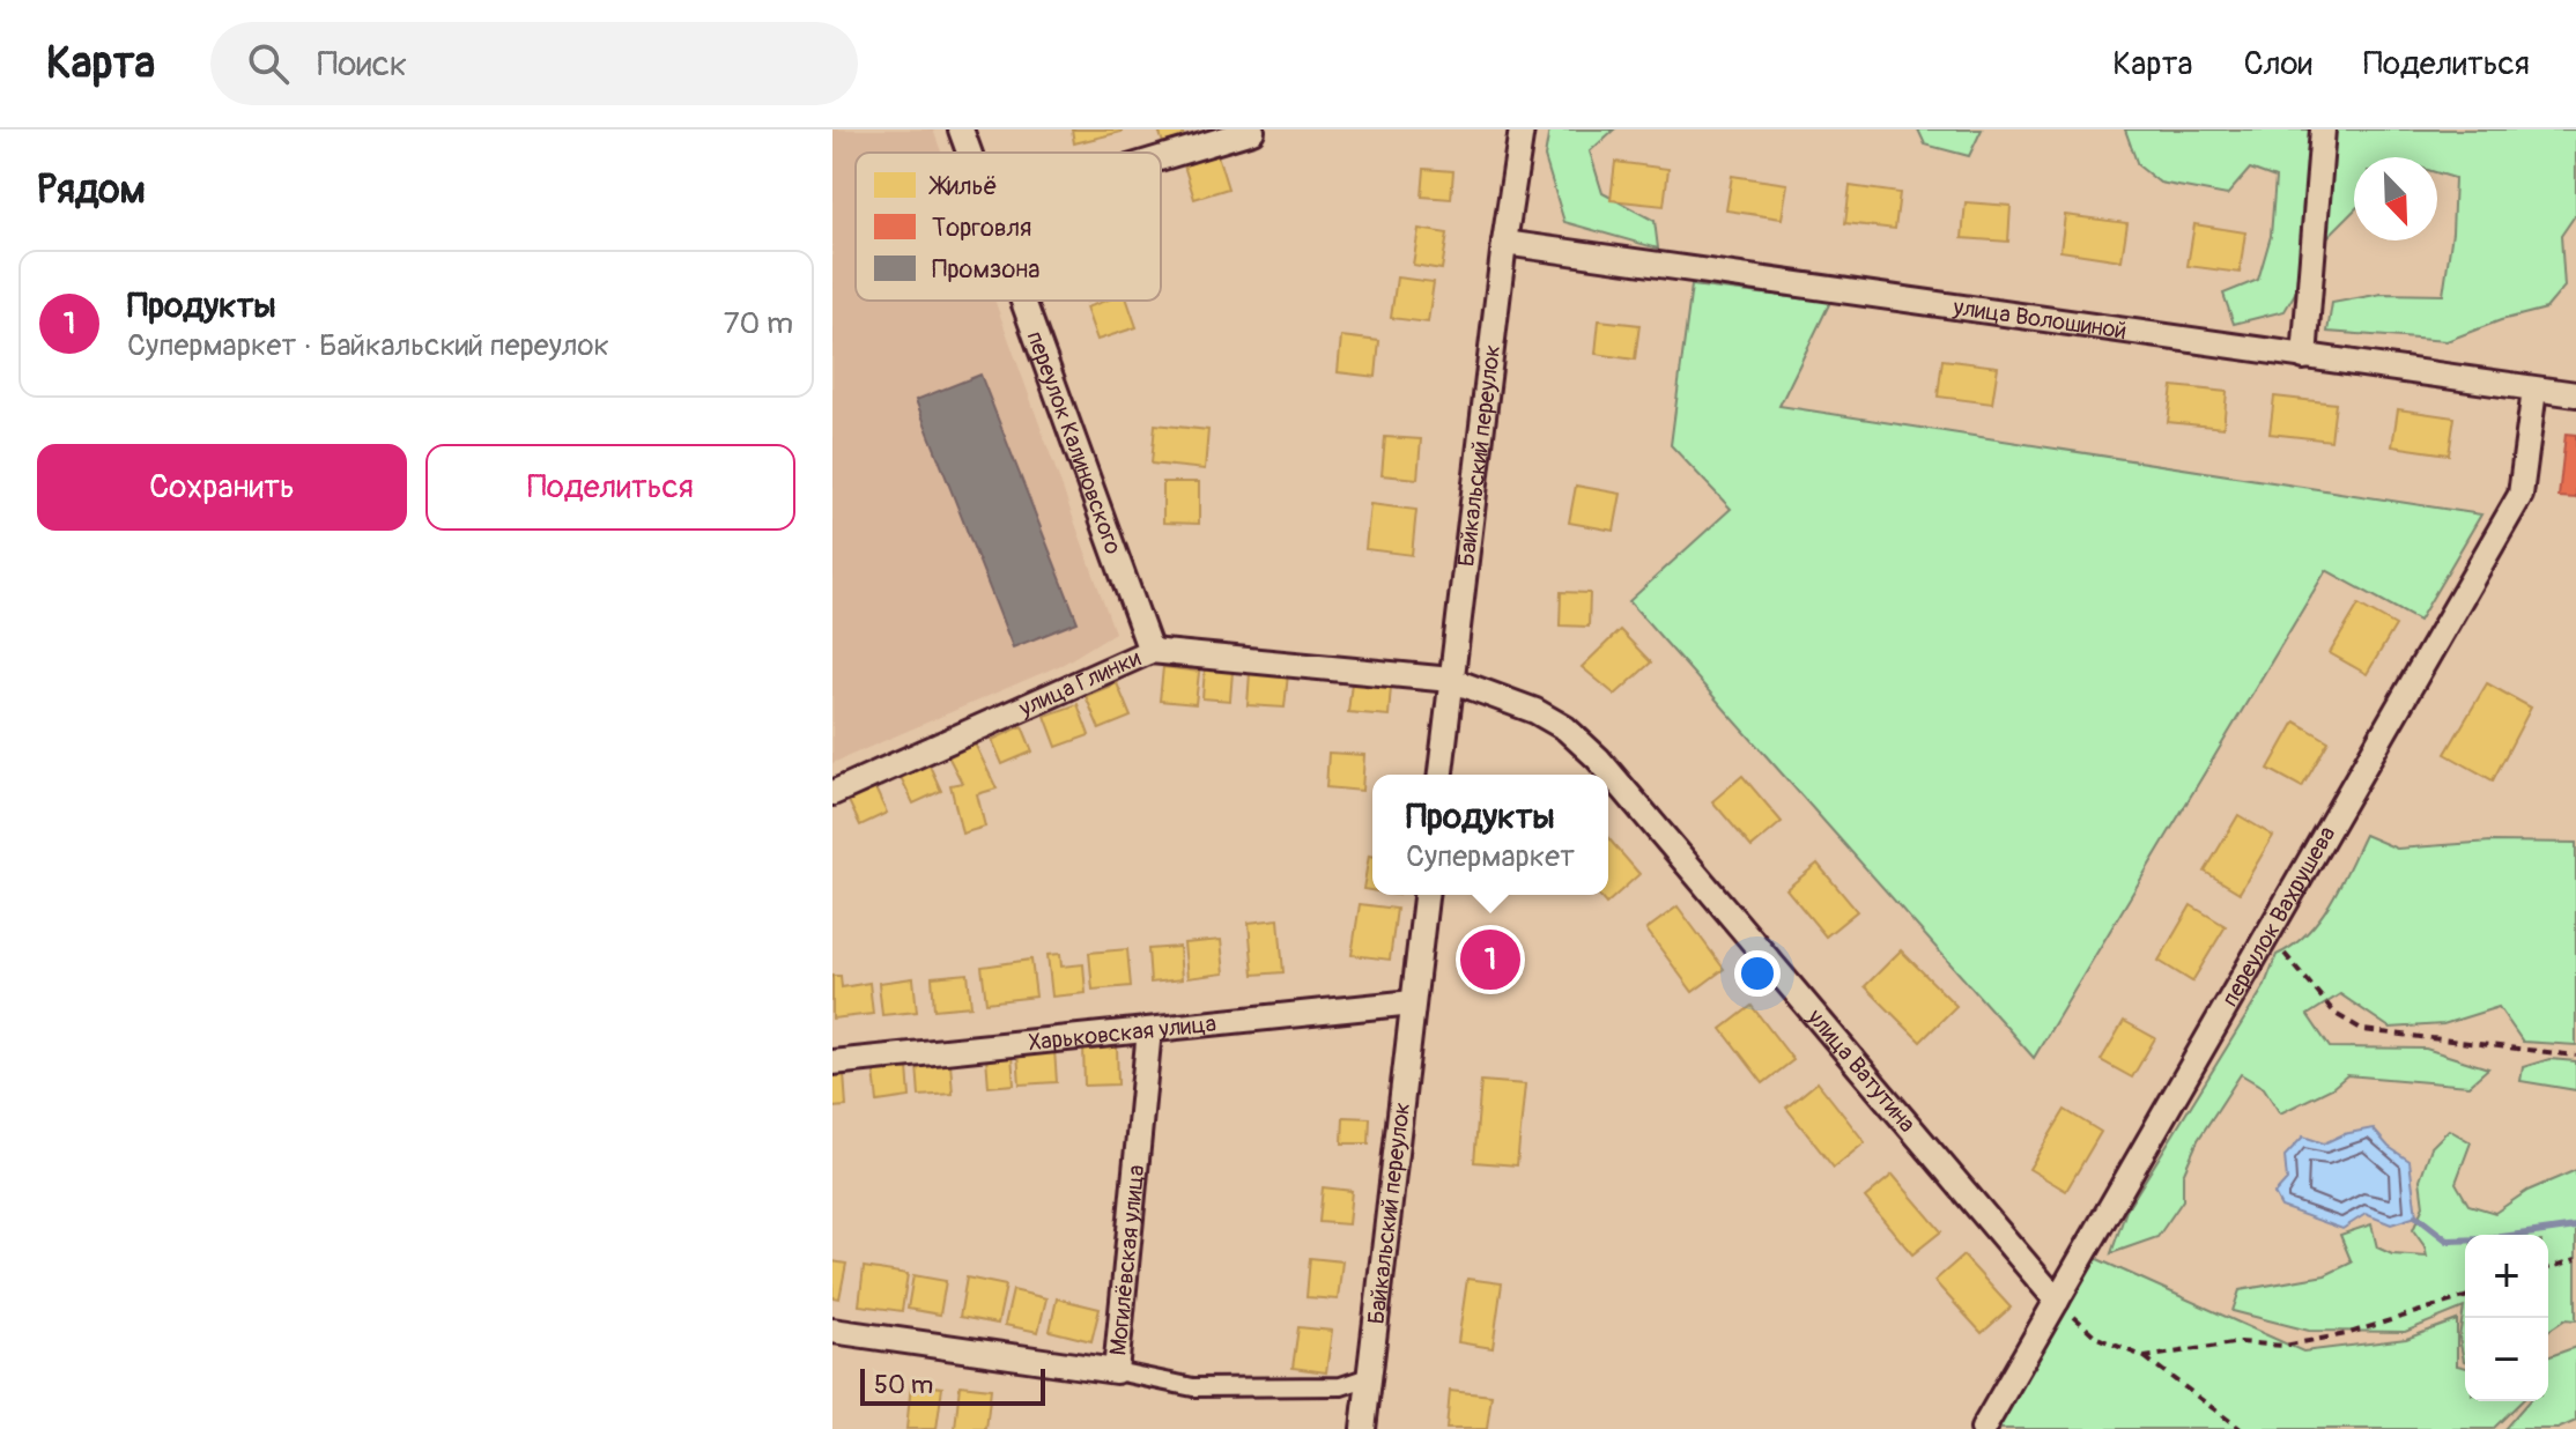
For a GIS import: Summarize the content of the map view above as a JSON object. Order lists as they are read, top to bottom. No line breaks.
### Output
{"streets":{"street":["улица Волошиной","переулок Калиновского","Байкальский переулок","улица Глинки","переулок Вахрушева","Харьковская улица","улица Ватутина","Могилёвская улица"]},"crossings":[["улица Волошиной","Байкальский переулок"],["улица Волошиной","переулок Вахрушева"],["переулок Калиновского","улица Глинки"],["Байкальский переулок","улица Глинки"],["Байкальский переулок","Харьковская улица"],["Байкальский переулок","улица Ватутина"],["улица Глинки","улица Ватутина"],["переулок Вахрушева","улица Ватутина"],["Харьковская улица","Могилёвская улица"]],"legend":["Жильё","Торговля","Промзона"],"scale_bar":"50 m","north":"bottom right","page":{"header":"Карта","search":"Поиск","nav":["Карта","Слои","Поделиться"],"heading":"Рядом","list":[{"mark":"1","name":"Продукты","note":"Супермаркет · Байкальский переулок","value":"70 m"}],"buttons":["Сохранить","Поделиться"],"popup":["Продукты","Супермаркет"],"pins":"1","map_buttons":["+","−"],"scale":"50 m"}}
